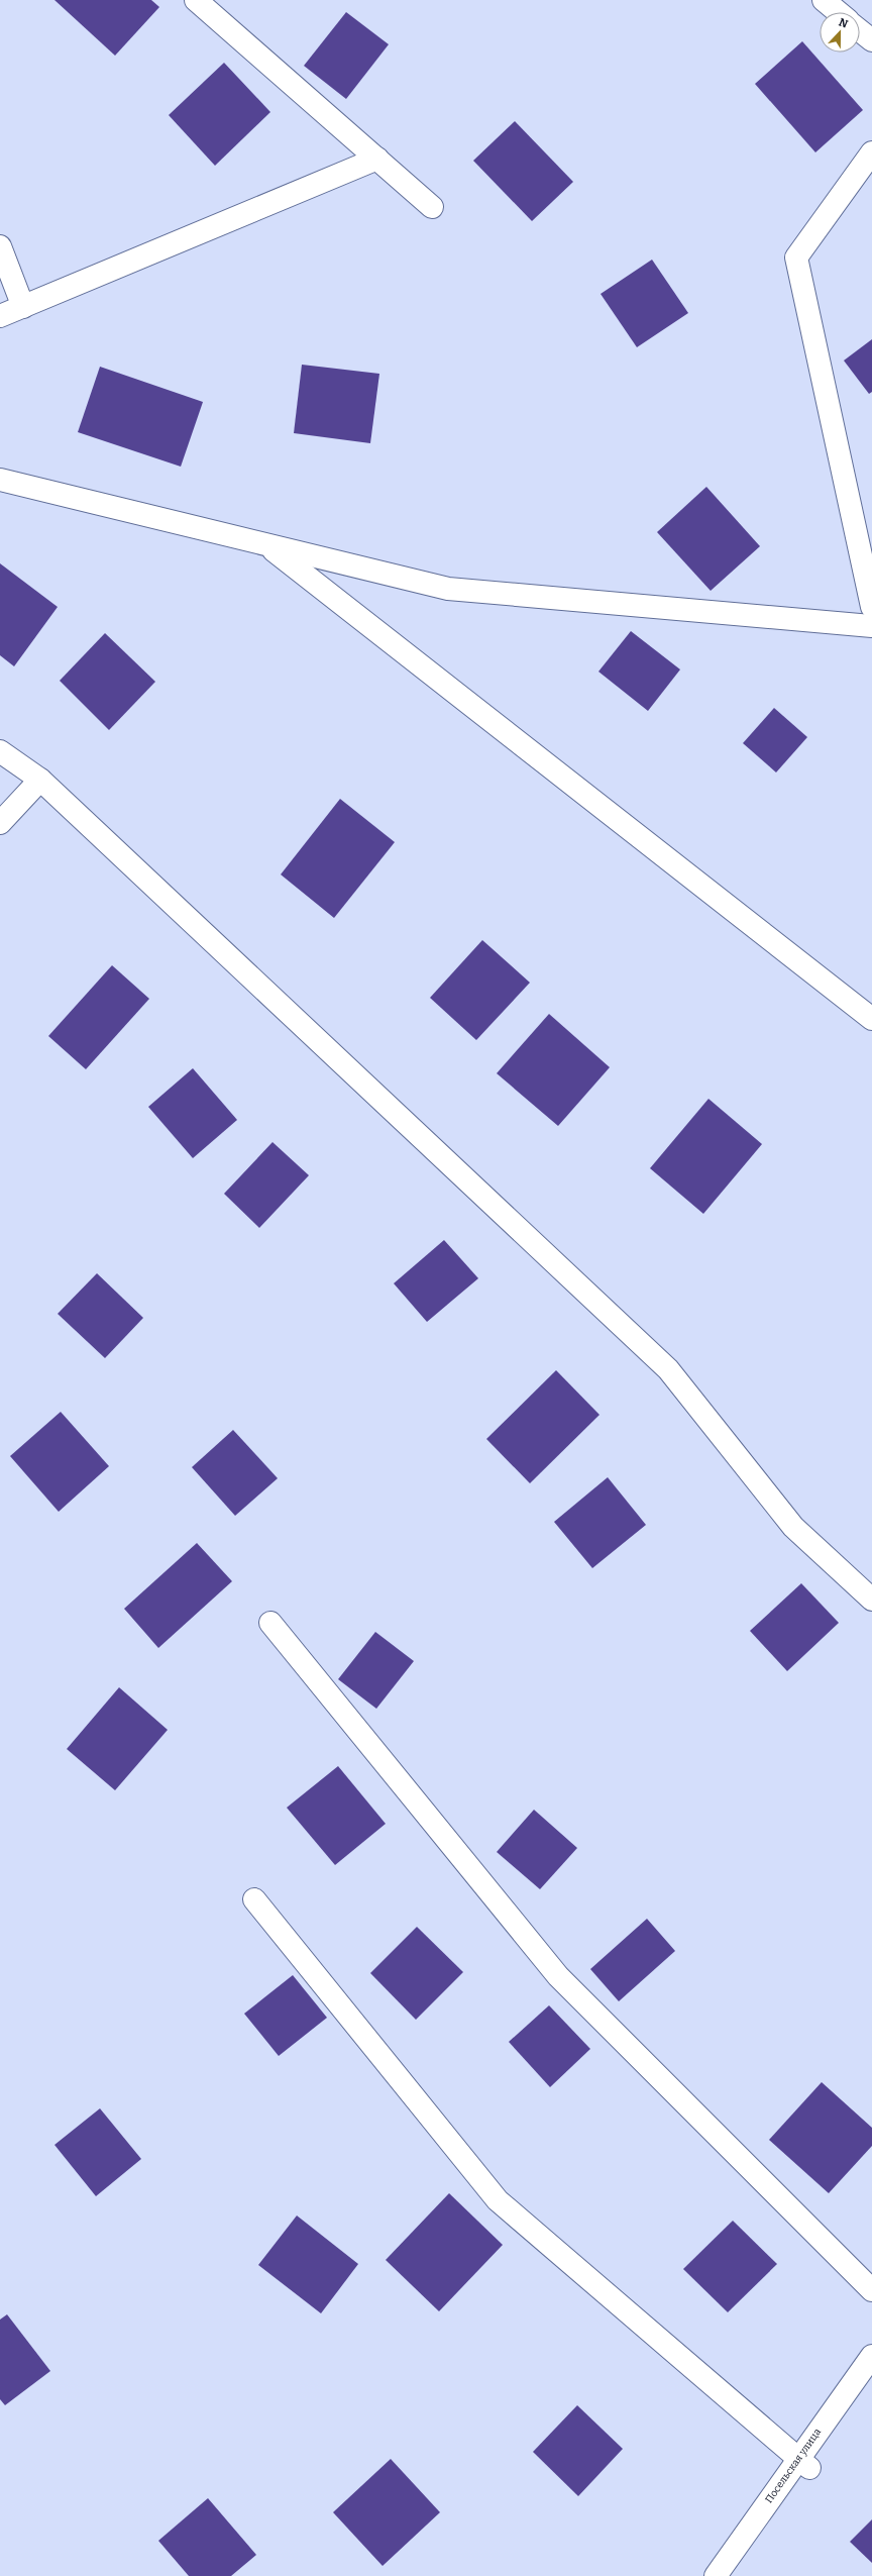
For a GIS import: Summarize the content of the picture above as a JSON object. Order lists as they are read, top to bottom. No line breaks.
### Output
{"streets":{"street":["Посельская улица"]},"north":"top"}
